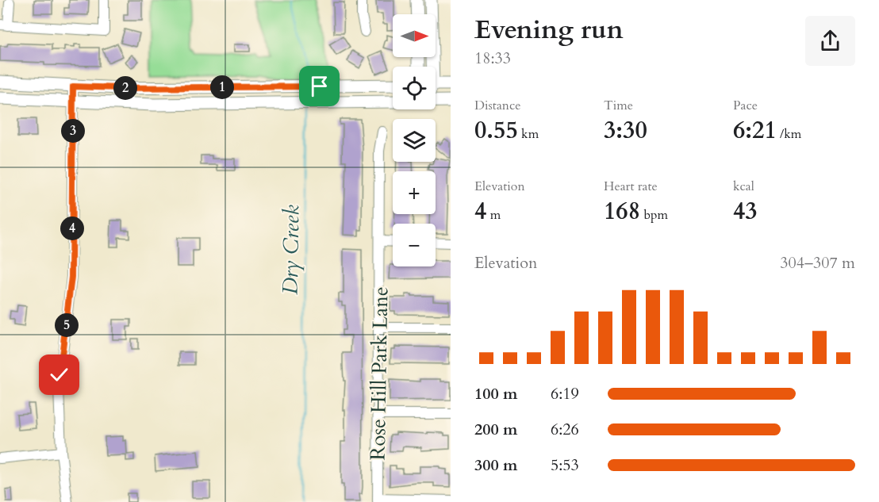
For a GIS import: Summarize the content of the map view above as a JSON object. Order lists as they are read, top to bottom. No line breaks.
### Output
{"streets":{"street":["Rose Hill Park Lane"]},"water":["Dry Creek"],"north":"right","page":{"heading":["Evening run","18:33"],"map_buttons":["+","−"],"pins":["1","2","3","4","5"],"stats":[["Distance","0.55 km"],["Time","3:30"],["Pace","6:21 /km"],["Elevation","4 m"],["Heart rate","168 bpm"],["kcal","43"]],"chart":["Elevation","304–307 m"],"list":[{"name":"100 m","note":"6:19"},{"name":"200 m","note":"6:26"},{"name":"300 m","note":"5:53"}]}}
